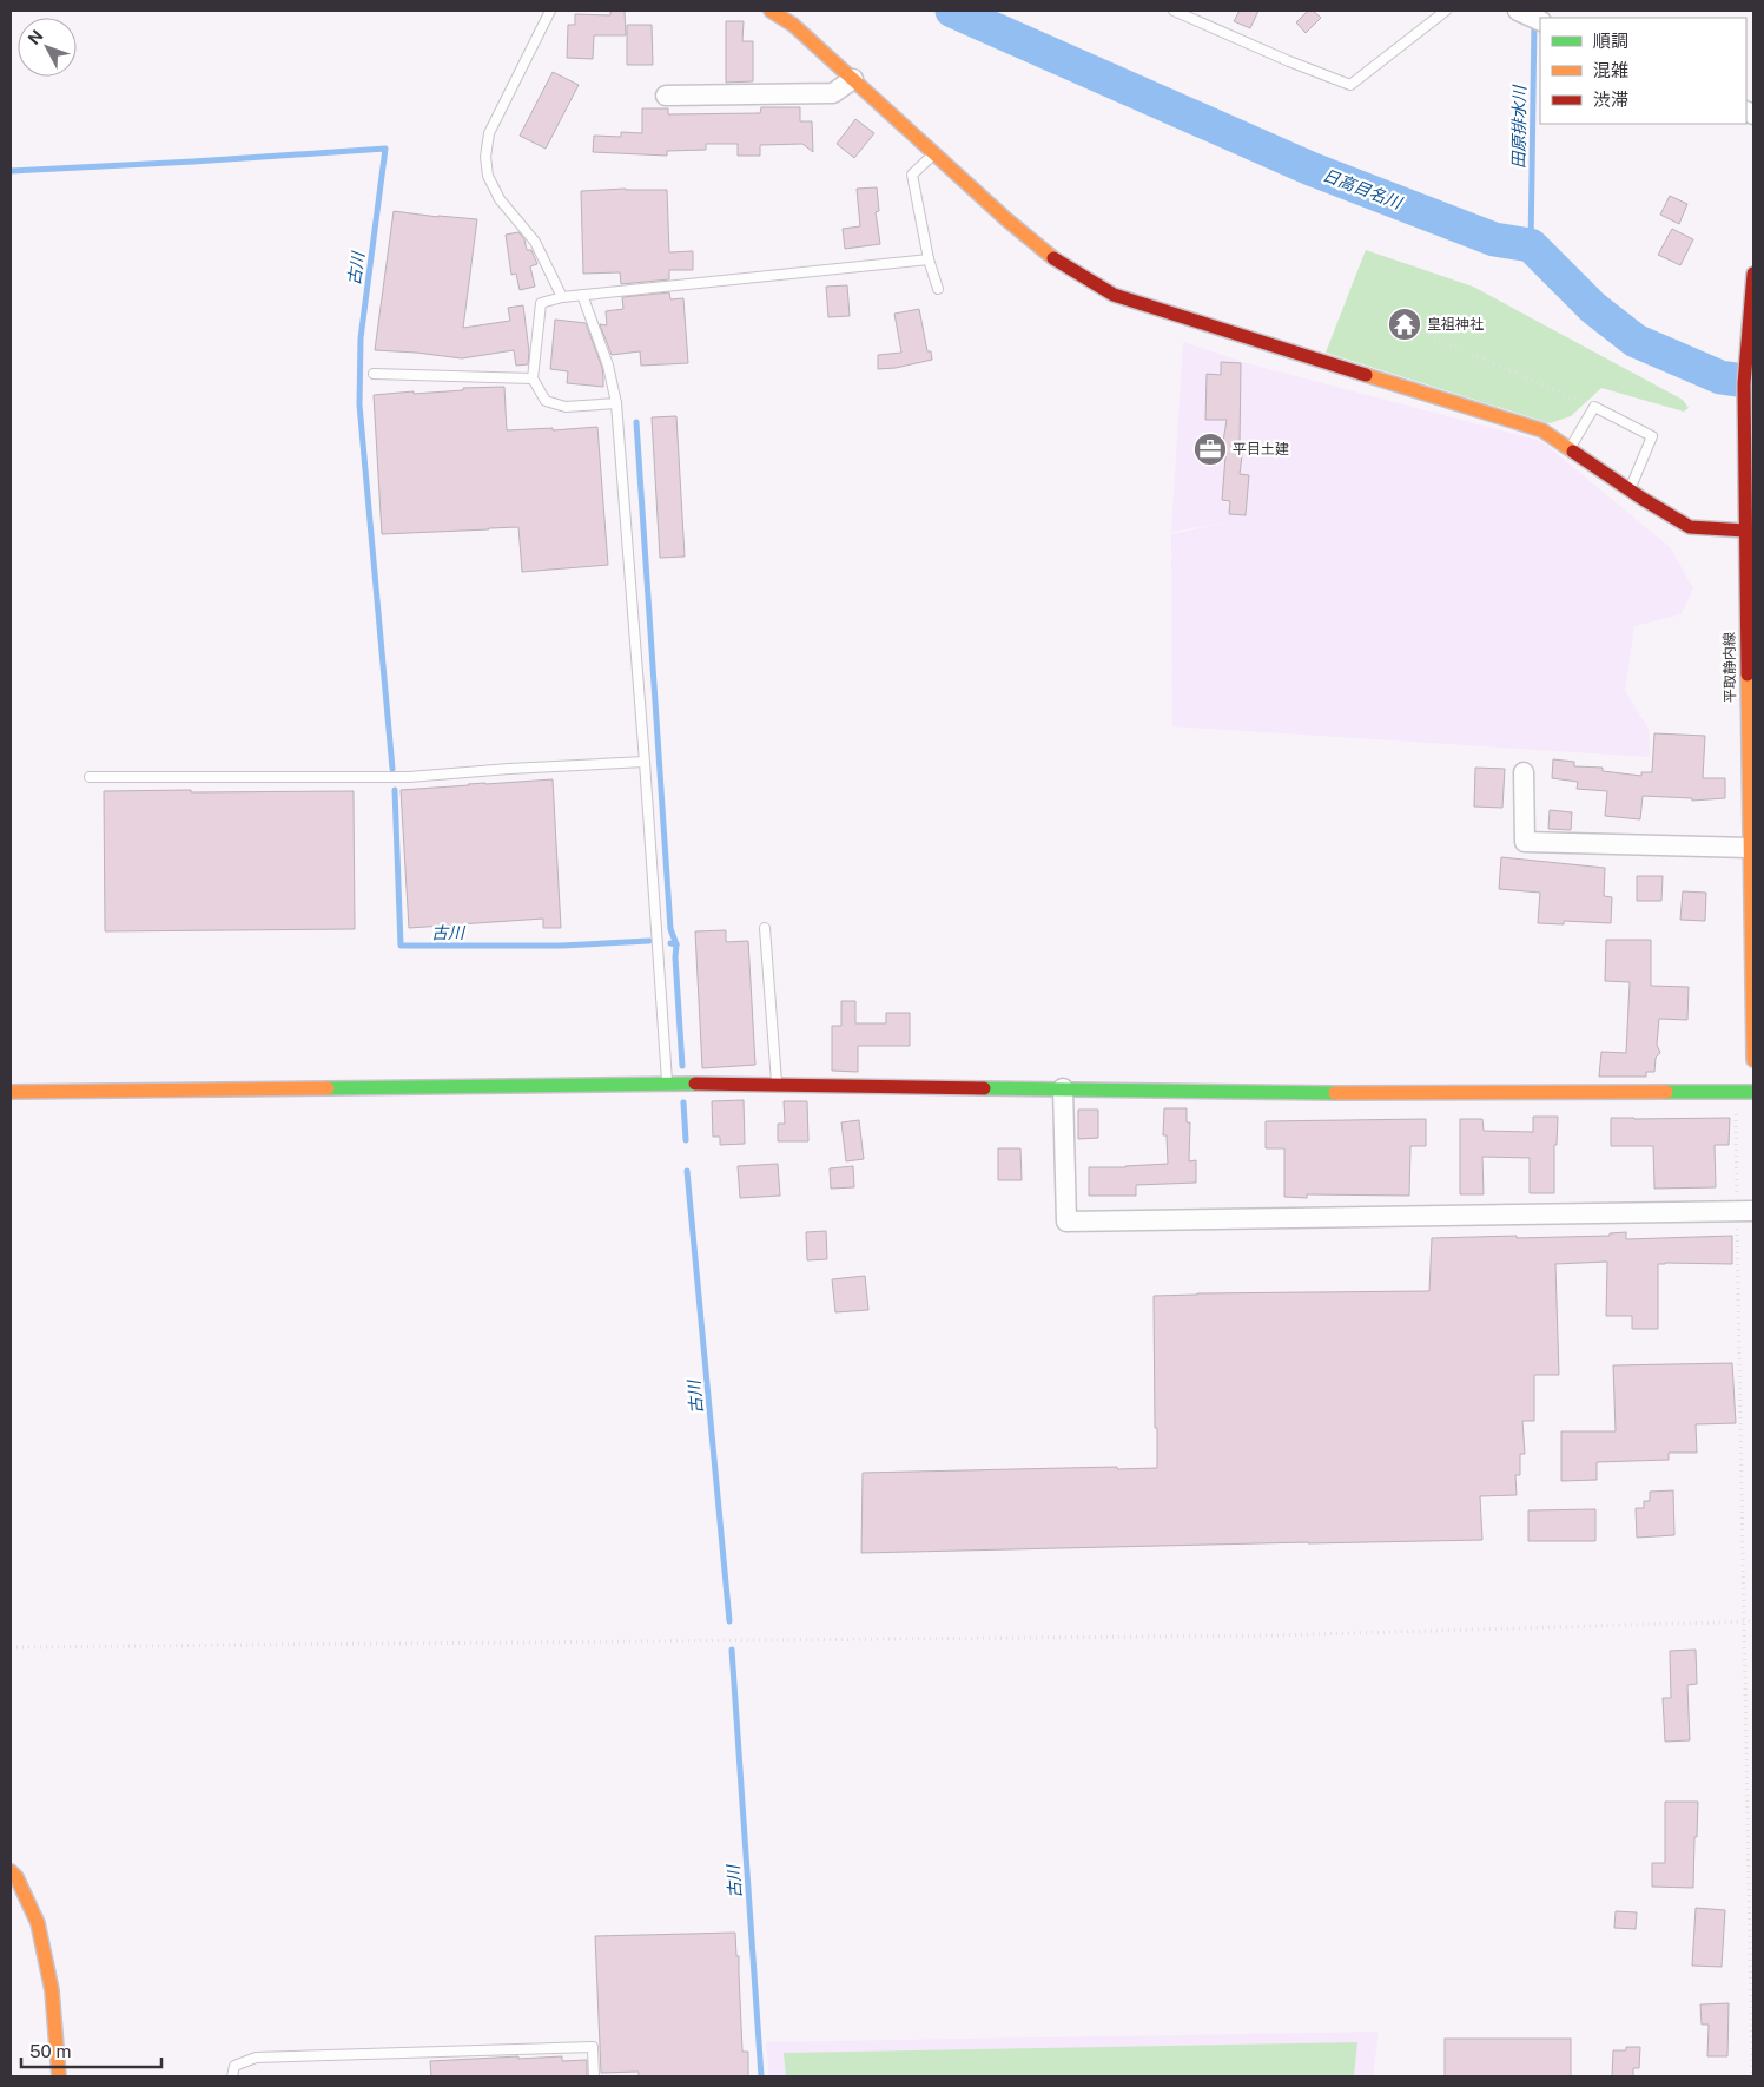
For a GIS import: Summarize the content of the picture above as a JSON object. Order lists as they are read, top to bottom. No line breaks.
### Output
{"streets":{"street":["平取静内線"]},"water":["田原排水川","日高目名川","古川"],"places":{"temple":["皇祖神社"],"office":["平目土建"]},"legend":["順調","混雑","渋滞"],"scale_bar":"50 m","north":"top left"}
